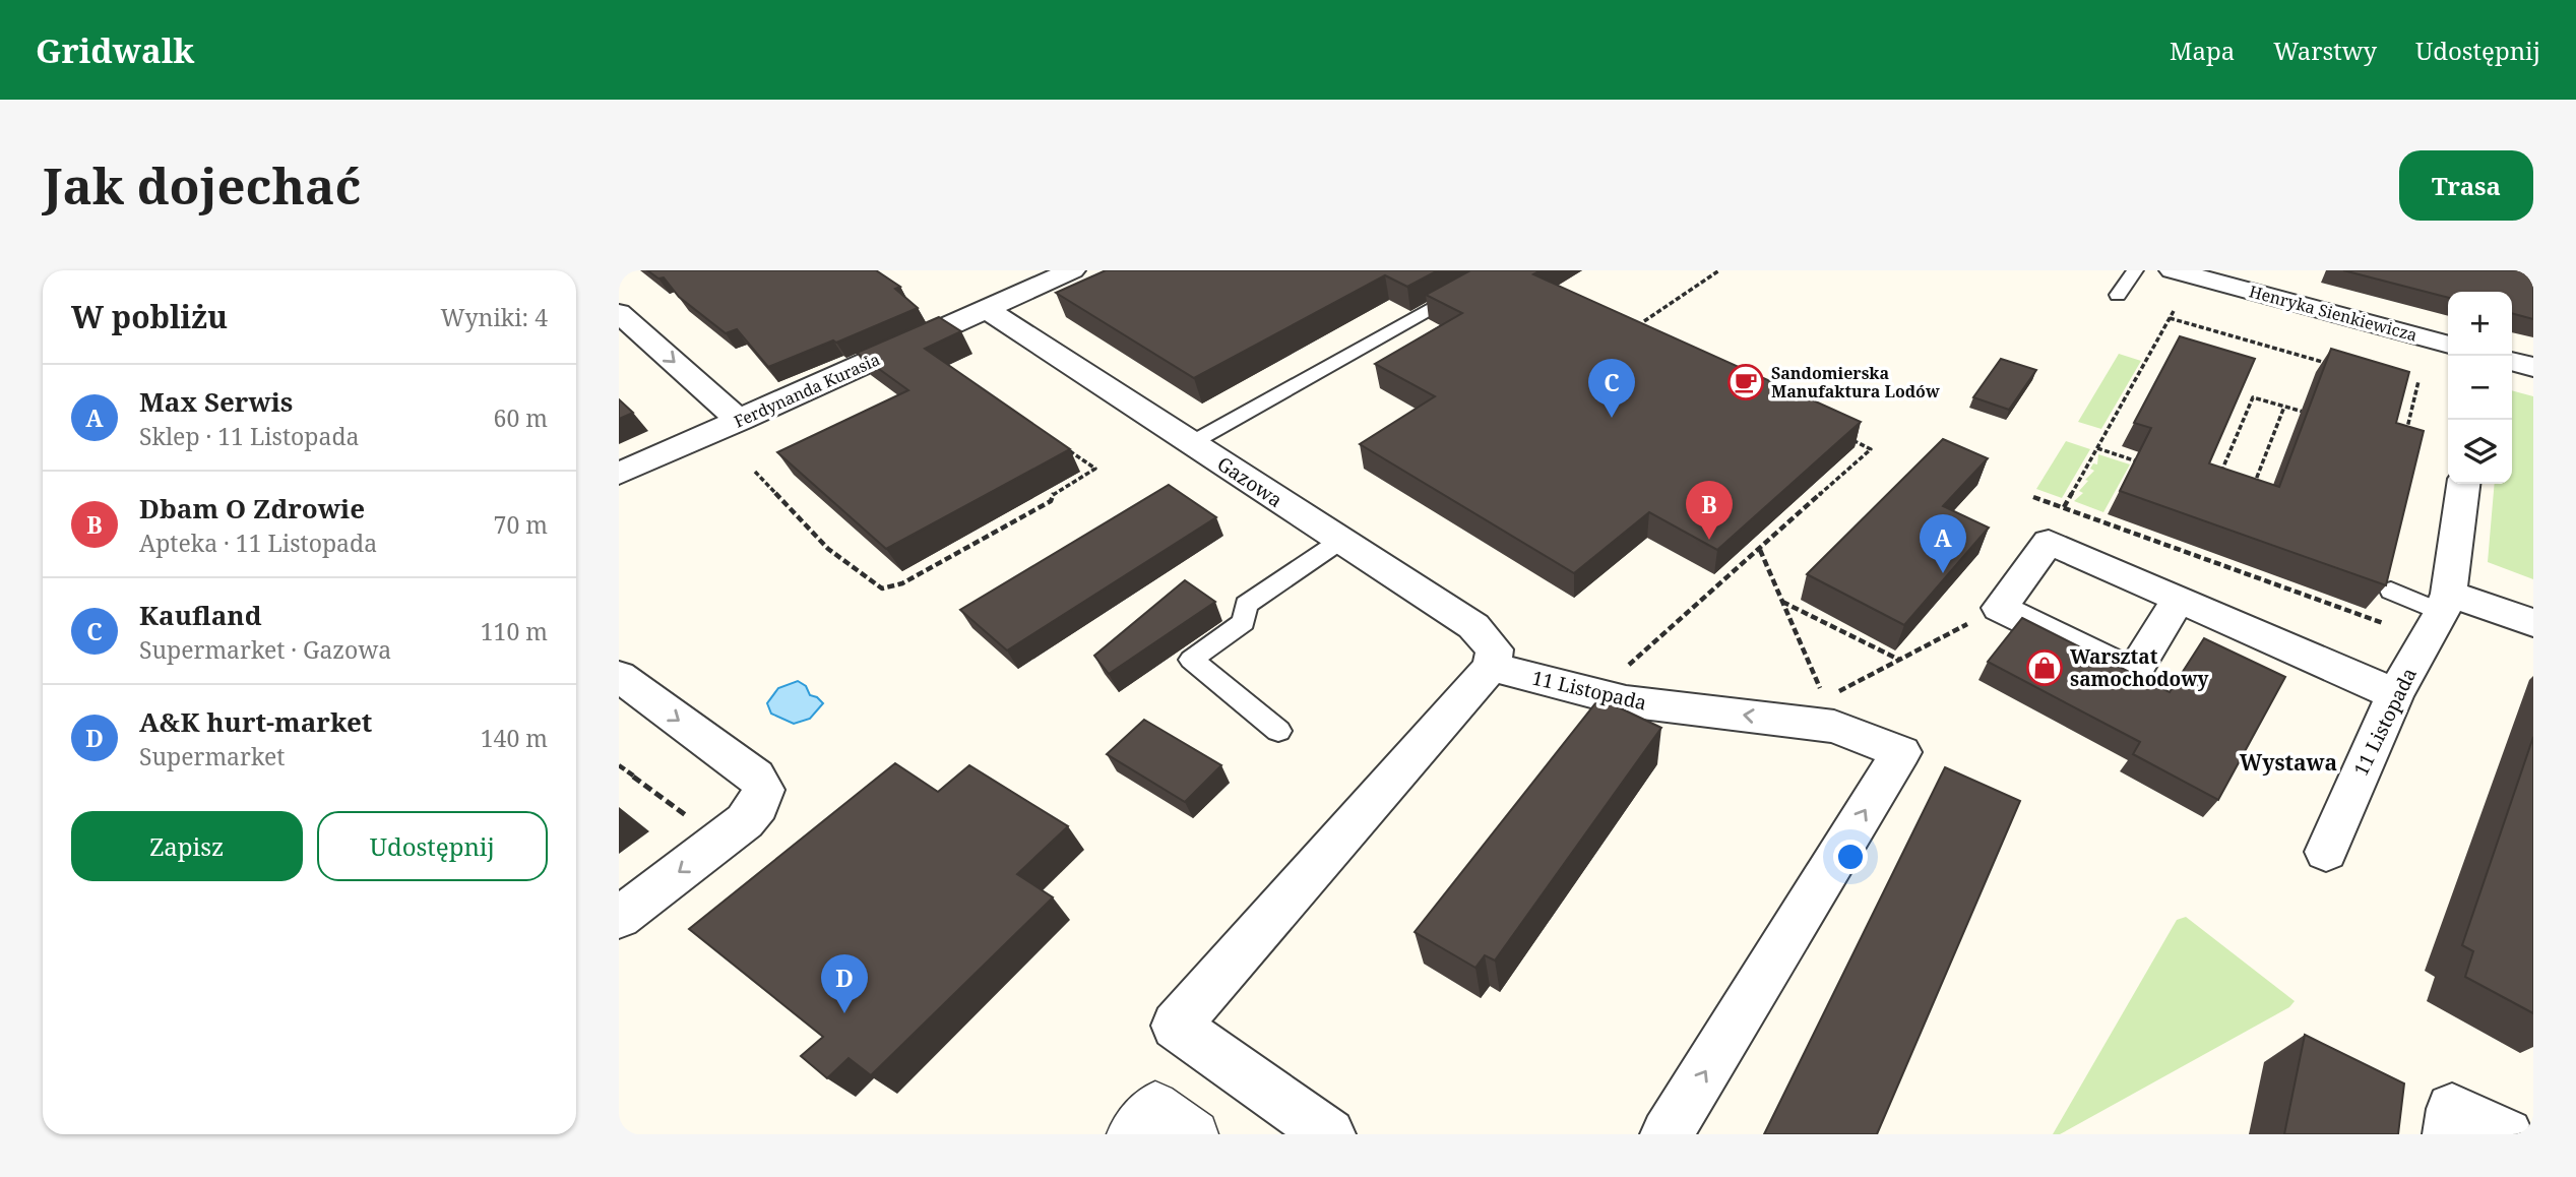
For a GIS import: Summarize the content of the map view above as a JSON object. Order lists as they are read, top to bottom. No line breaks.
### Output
{"streets":{"street":["Henryka Sienkiewicza","Ferdynanda Kurasia","Gazowa","11 Listopada"]},"crossings":[["Ferdynanda Kurasia","Gazowa"],["Gazowa","11 Listopada"]],"districts":["Wystawa"],"places":{"cafe":["Sandomierska Manufaktura Lodów"],"shop":["Warsztat samochodowy"]},"page":{"header":"Gridwalk","nav":["Mapa","Warstwy","Udostępnij"],"buttons":["Trasa",["Zapisz","Udostępnij"]],"title":"Jak dojechać","heading":["W pobliżu","Wyniki: 4"],"map_buttons":["+","−"],"pins":["C","B","A","D"],"list":[{"mark":"A","name":"Max Serwis","note":"Sklep · 11 Listopada","value":"60 m"},{"mark":"B","name":"Dbam O Zdrowie","note":"Apteka · 11 Listopada","value":"70 m"},{"mark":"C","name":"Kaufland","note":"Supermarket · Gazowa","value":"110 m"},{"mark":"D","name":"A&K hurt-market","note":"Supermarket","value":"140 m"}]}}
